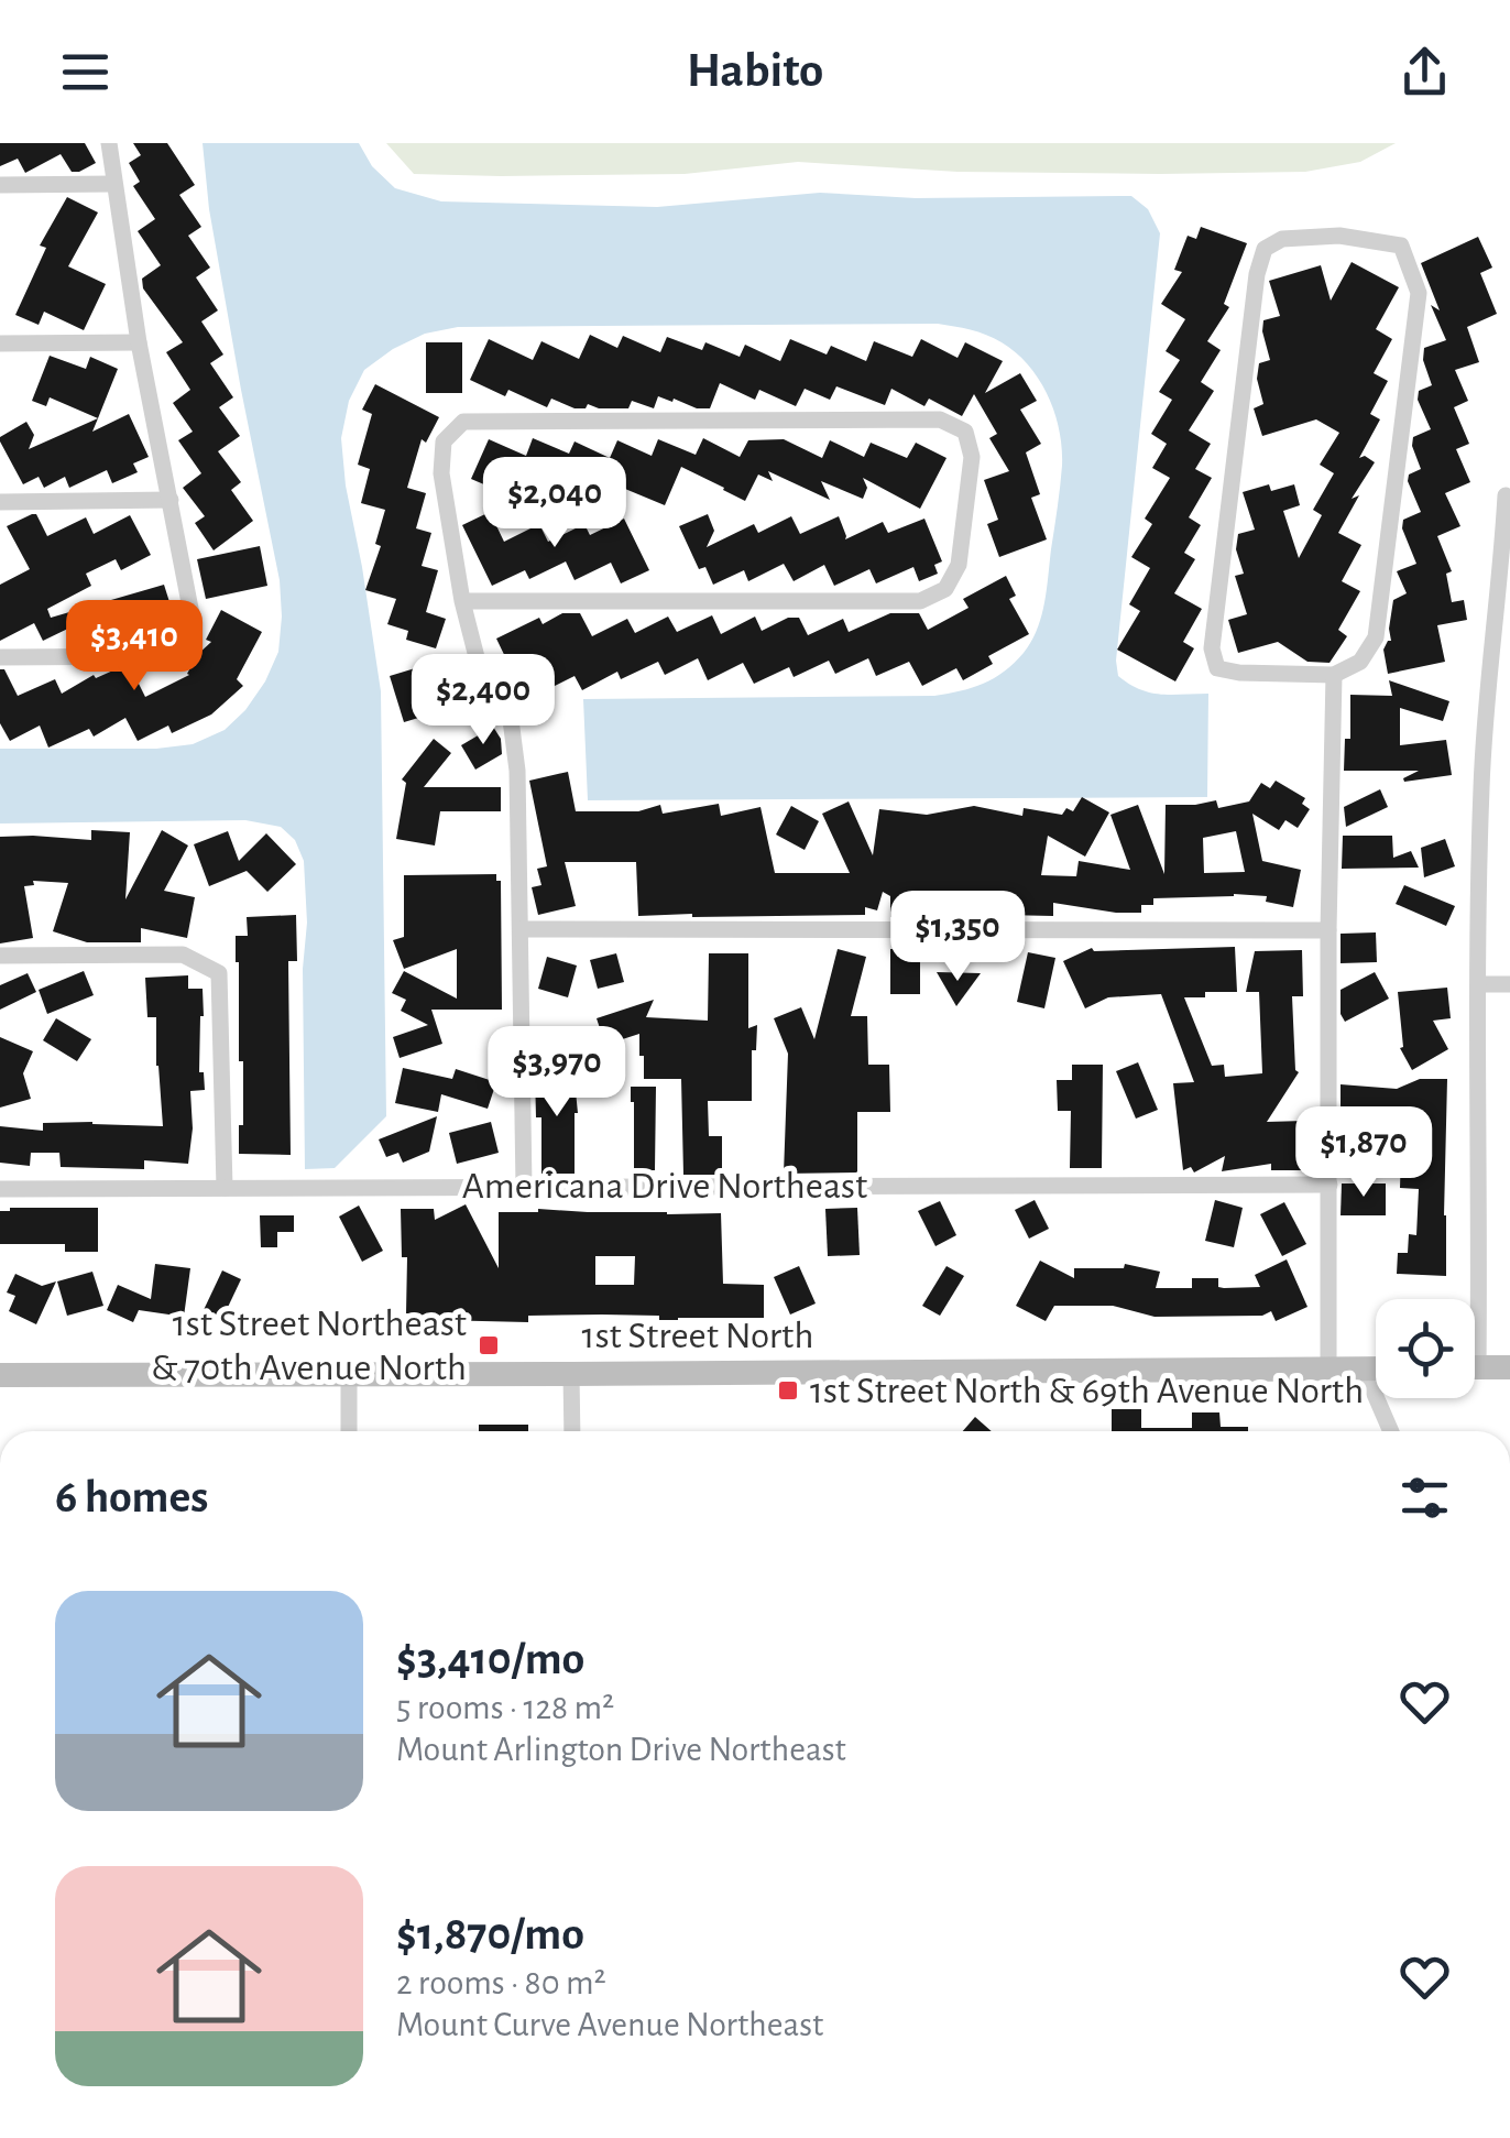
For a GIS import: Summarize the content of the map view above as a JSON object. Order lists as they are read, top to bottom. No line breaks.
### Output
{"streets":{"street":["Americana Drive Northeast","1st Street North"]},"places":{"transit":["1st Street Northeast & 70th Avenue North","1st Street North & 69th Avenue North"]},"page":{"header":"Habito","price":["$2,040","$3,410","$2,400","$1,350","$3,970","$1,870"],"heading":"6 homes","list":[{"name":"$3,410/mo","note":"5 rooms · 128 m² · Mount Arlington Drive Northeast"},{"name":"$1,870/mo","note":"2 rooms · 80 m² · Mount Curve Avenue Northeast"}]}}
